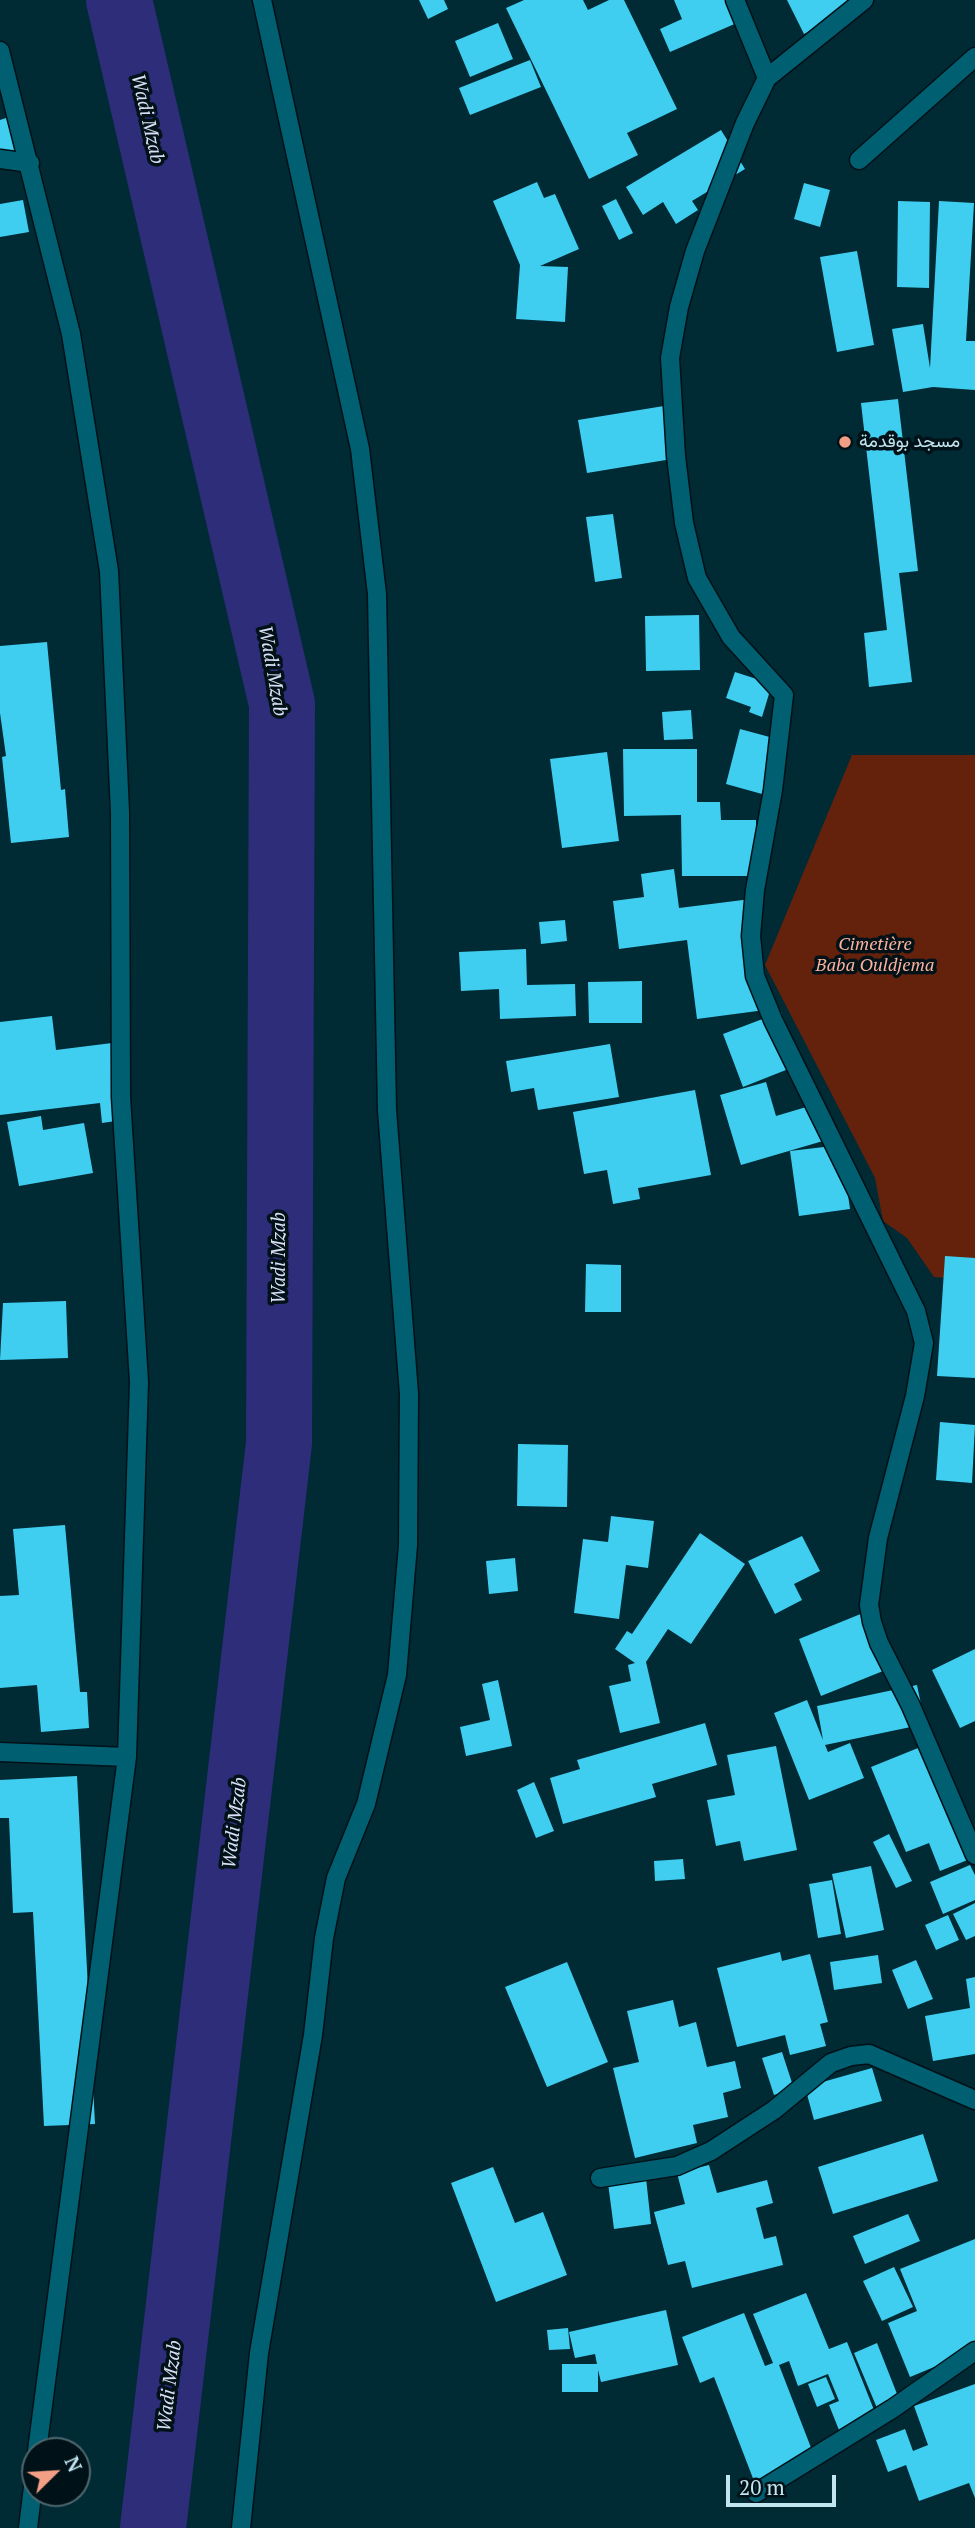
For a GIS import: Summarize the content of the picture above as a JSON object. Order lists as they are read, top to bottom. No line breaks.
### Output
{"water":["Wadi Mzab"],"parks":["Cimetière Baba Ouldjema"],"places":["مسجد بوقدمة"],"scale_bar":"20 m","north":"top right"}
